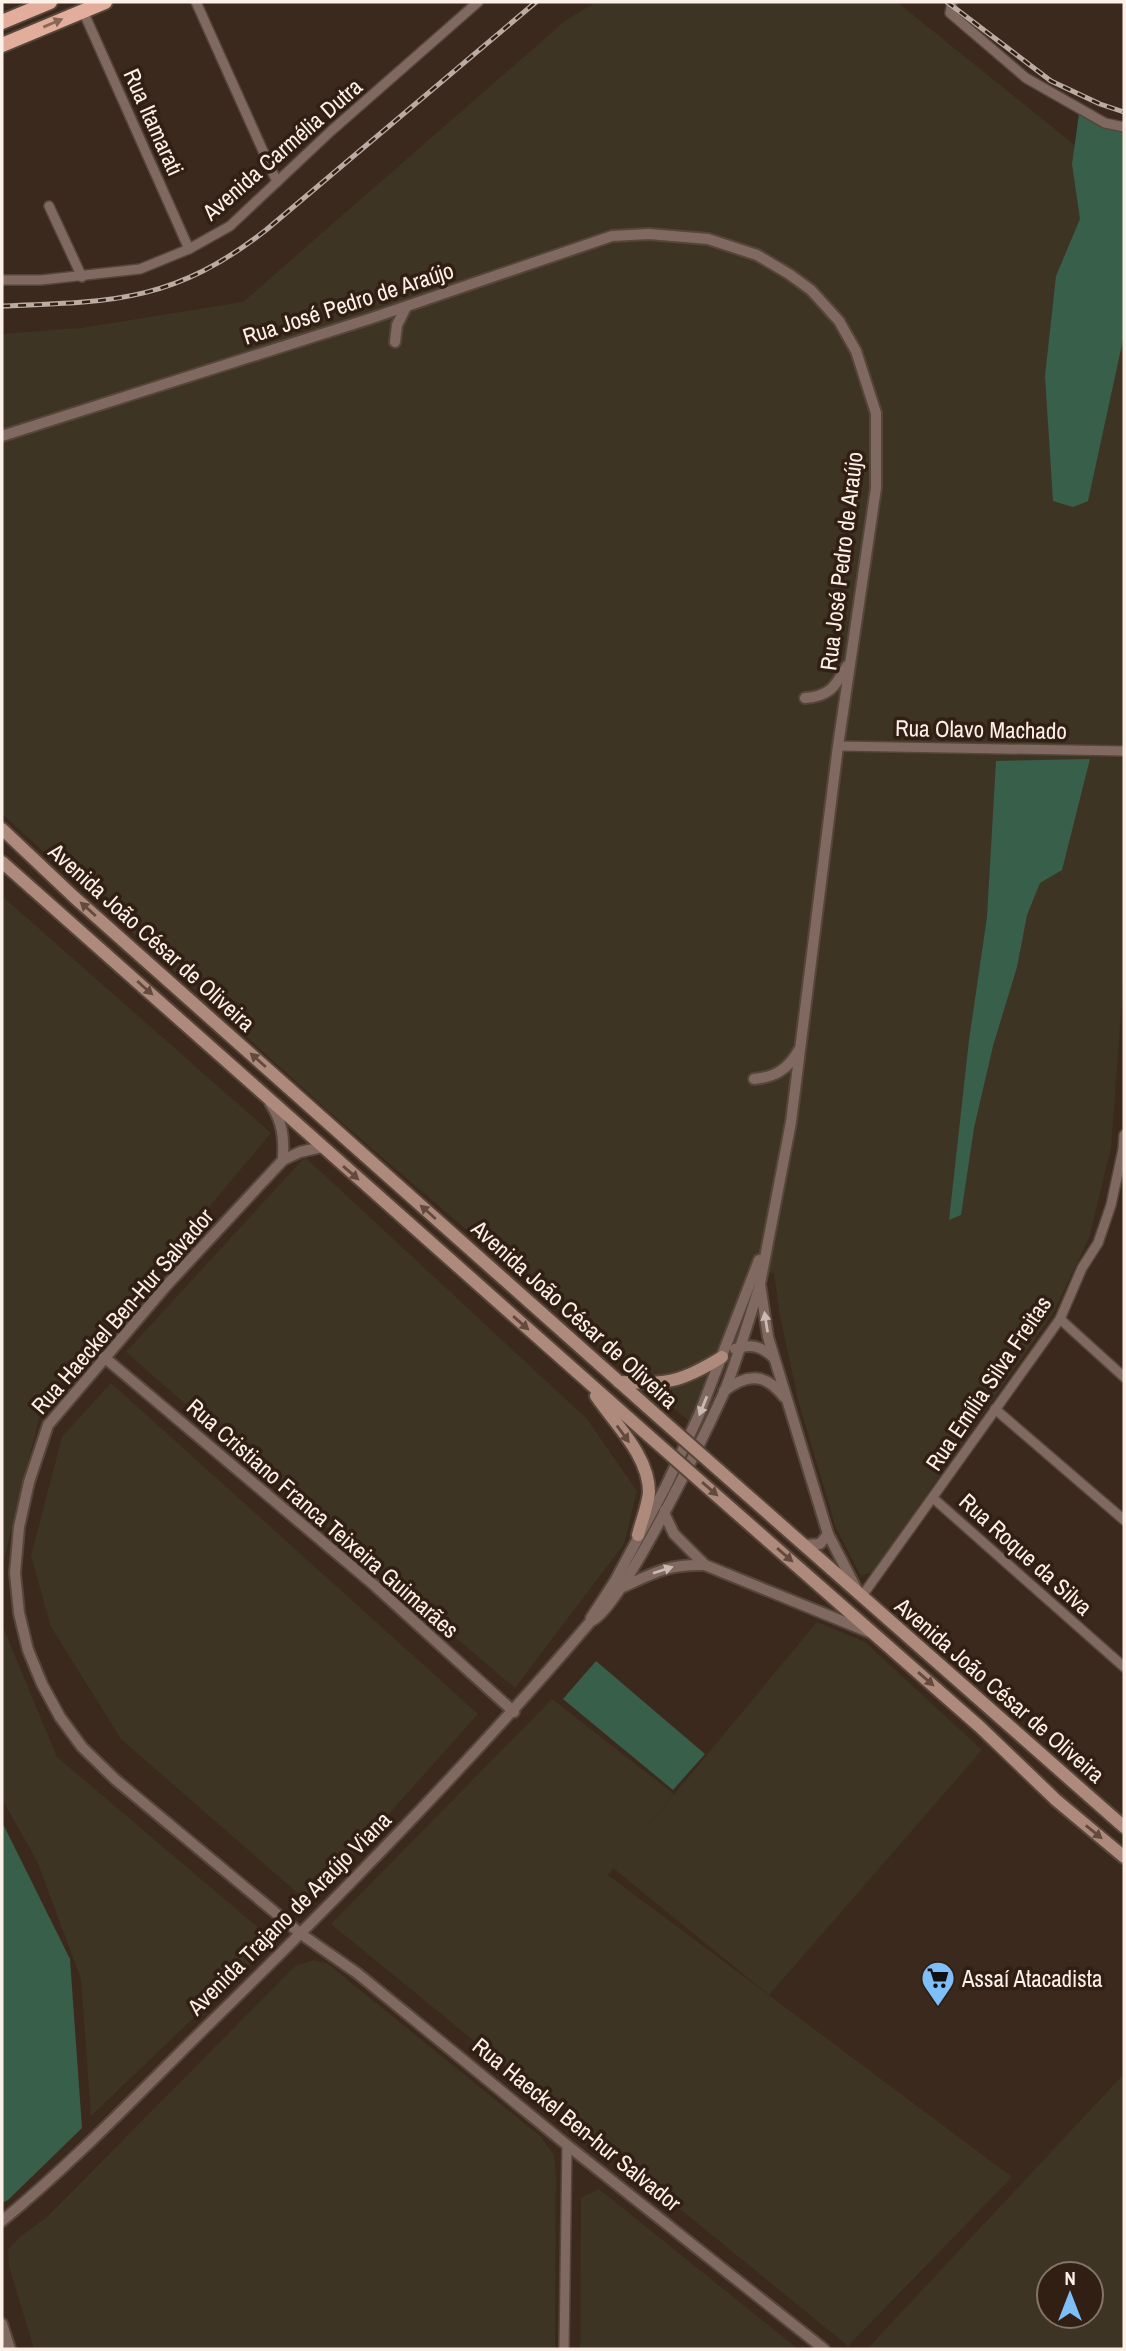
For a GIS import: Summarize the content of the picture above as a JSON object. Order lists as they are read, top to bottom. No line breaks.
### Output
{"streets":{"main road":["Avenida João César de Oliveira"],"street":["Rua Itamarati","Avenida Carmélia Dutra","Rua José Pedro de Araújo","Rua Olavo Machado","Rua Haeckel Ben-Hur Salvador","Rua Emília Silva Freitas","Rua Cristiano Franca Teixeira Guimarães","Rua Roque da Silva","Avenida Trajano de Araújo Viana","Rua Haeckel Ben-hur Salvador"]},"crossings":[["Rua Itamarati","Avenida Carmélia Dutra"],["Rua José Pedro de Araújo","Rua Olavo Machado"],["Rua José Pedro de Araújo","Avenida João César de Oliveira"],["Rua José Pedro de Araújo","Rua Emília Silva Freitas"],["Rua José Pedro de Araújo","Avenida Trajano de Araújo Viana"],["Avenida João César de Oliveira","Rua Haeckel Ben-Hur Salvador"],["Avenida João César de Oliveira","Rua Emília Silva Freitas"],["Avenida João César de Oliveira","Avenida Trajano de Araújo Viana"],["Rua Haeckel Ben-Hur Salvador","Rua Cristiano Franca Teixeira Guimarães"],["Rua Haeckel Ben-Hur Salvador","Avenida Trajano de Araújo Viana"],["Rua Haeckel Ben-Hur Salvador","Rua Haeckel Ben-hur Salvador"],["Rua Emília Silva Freitas","Rua Roque da Silva"],["Rua Cristiano Franca Teixeira Guimarães","Avenida Trajano de Araújo Viana"],["Avenida Trajano de Araújo Viana","Rua Haeckel Ben-hur Salvador"]],"places":{"supermarket":["Assaí Atacadista"]},"north":"top"}
